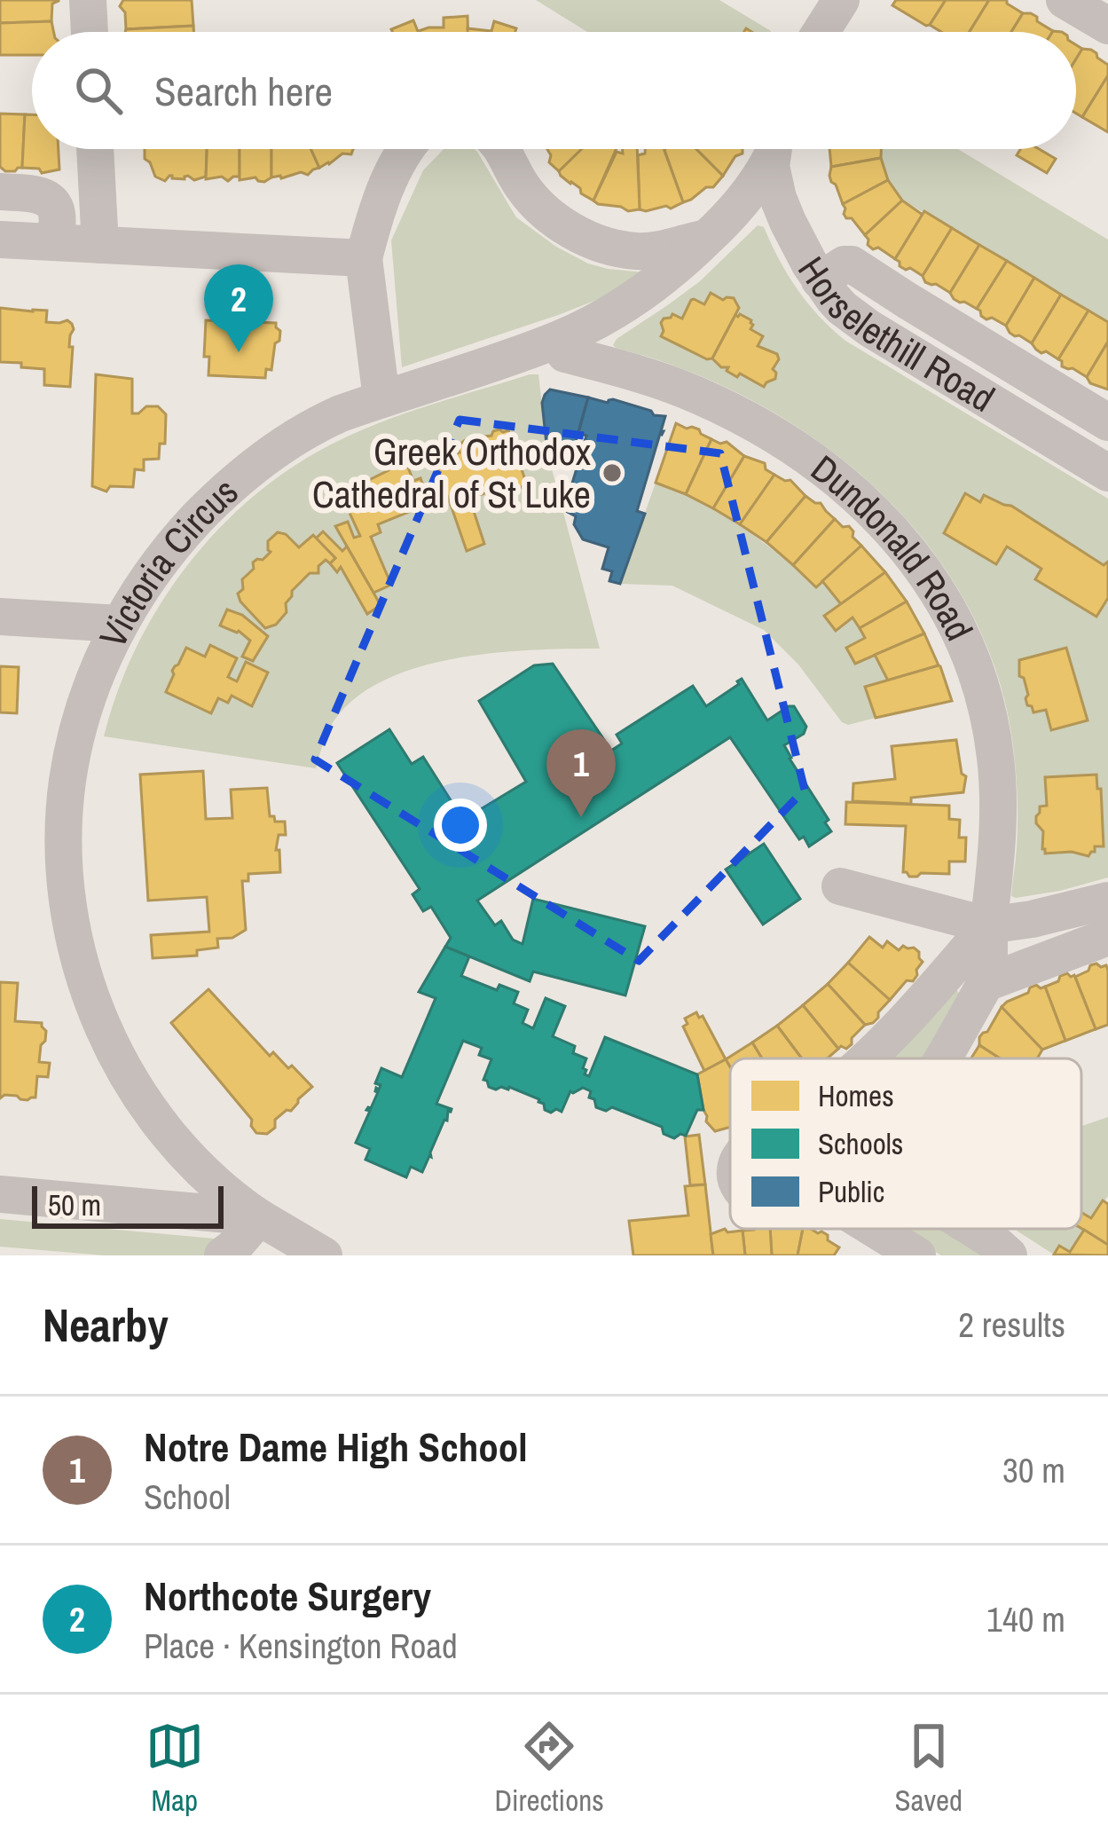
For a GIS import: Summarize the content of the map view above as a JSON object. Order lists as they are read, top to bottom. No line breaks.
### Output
{"streets":{"street":["Horselethill Road","Dundonald Road","Victoria Circus"]},"crossings":[["Dundonald Road","Victoria Circus"]],"places":["Greek Orthodox Cathedral of St Luke"],"legend":["Homes","Schools","Public"],"scale_bar":"50 m","page":{"search":"Search here","pins":["2","1"],"scale":"50 m","heading":["Nearby","2 results"],"list":[{"mark":"1","name":"Notre Dame High School","note":"School","value":"30 m"},{"mark":"2","name":"Northcote Surgery","note":"Place · Kensington Road","value":"140 m"}],"nav":["Map","Directions","Saved"]}}
